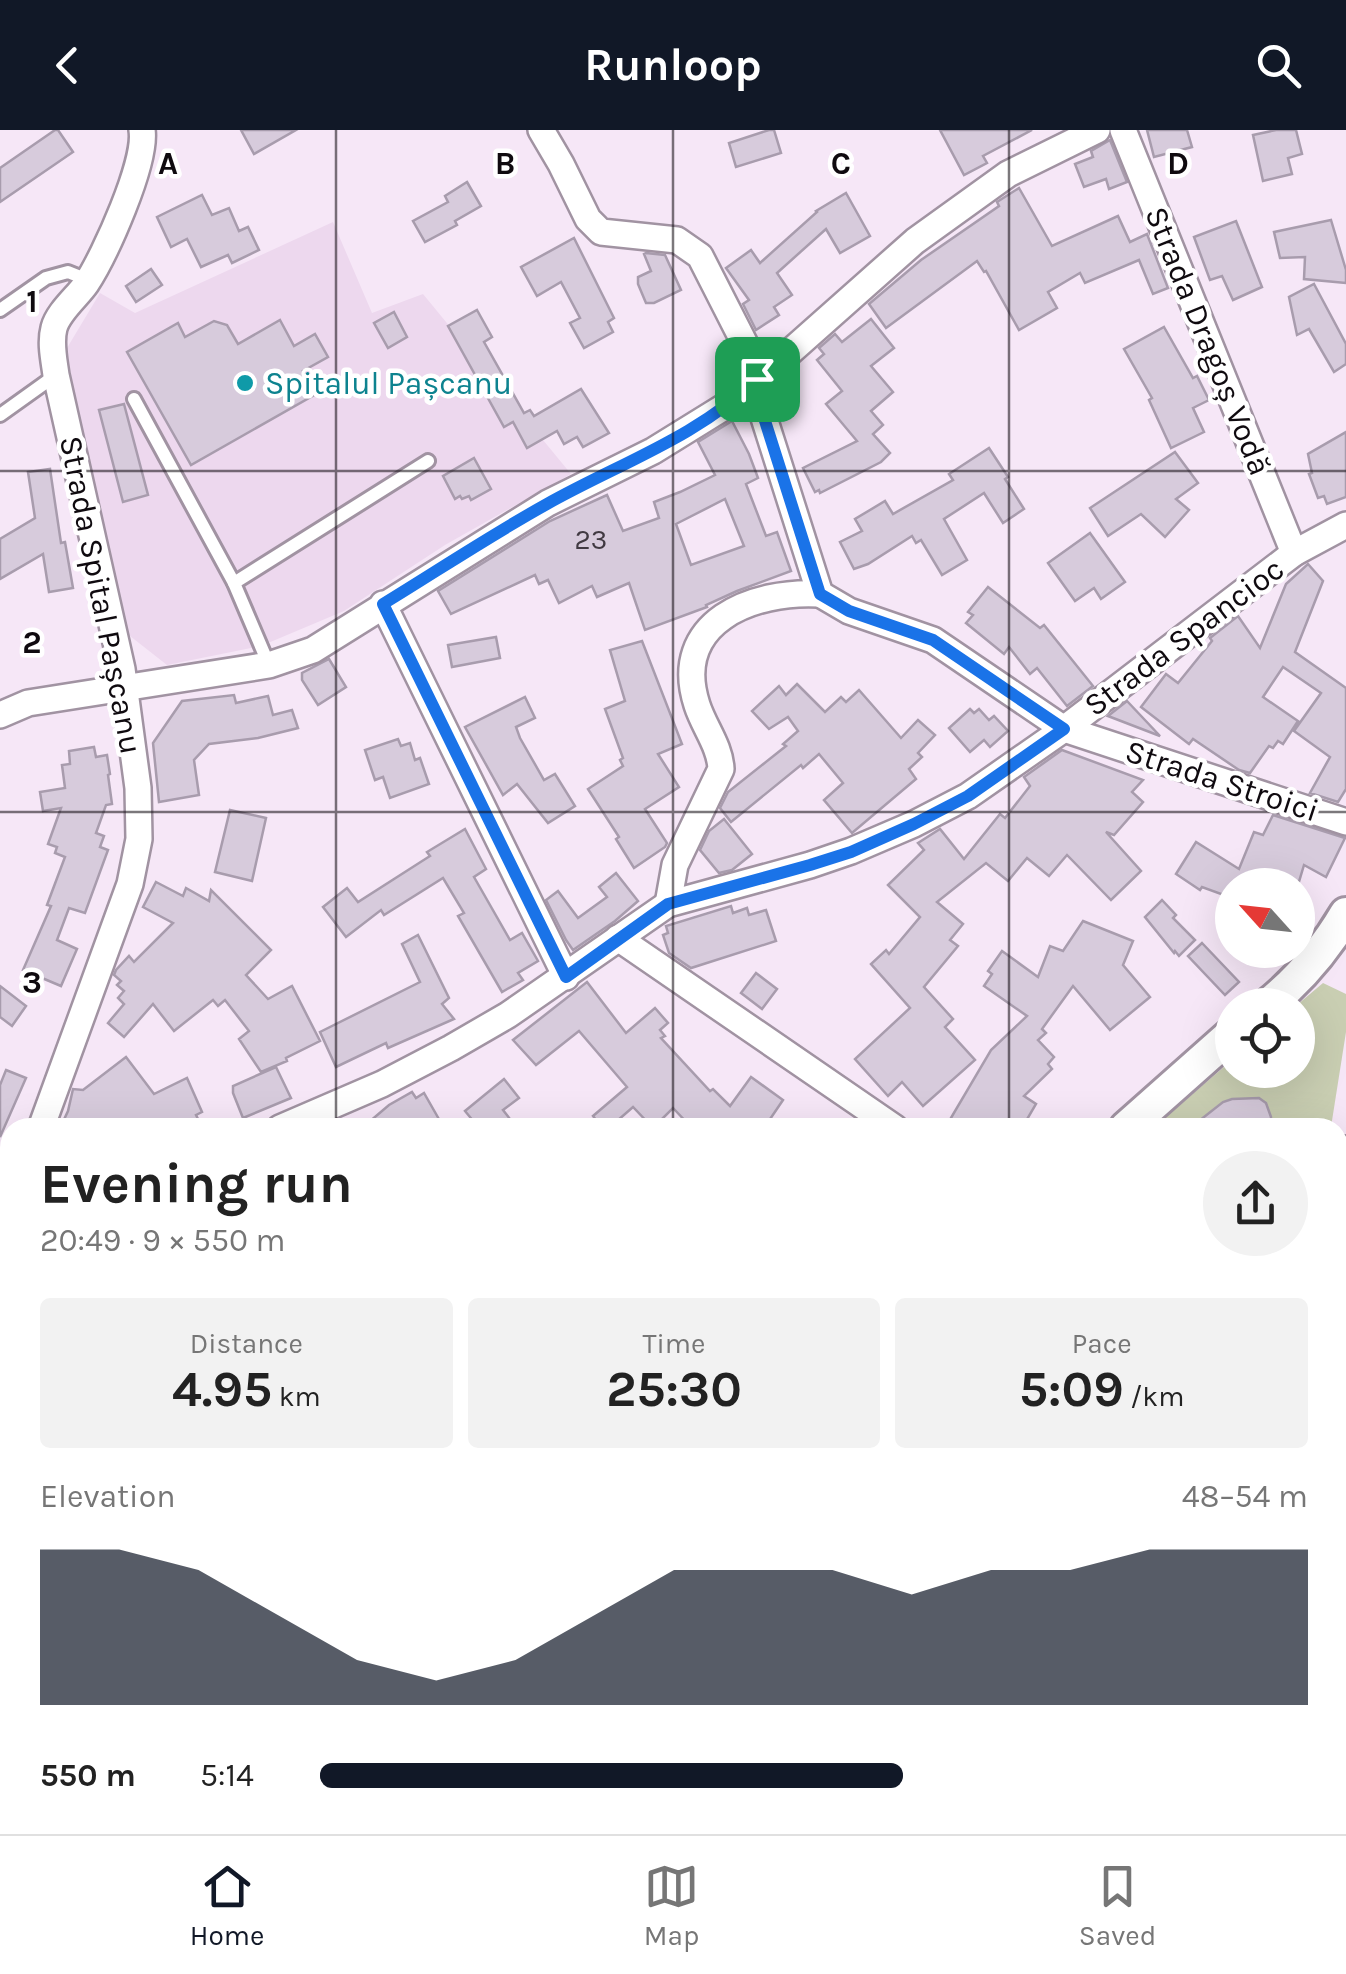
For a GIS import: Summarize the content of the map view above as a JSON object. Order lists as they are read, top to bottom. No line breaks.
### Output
{"streets":{"street":["Strada Dragoș Vodă","Strada Spital Pașcanu","Strada Spancioc","Strada Stroici"]},"crossings":[["Strada Dragoș Vodă","Strada Spancioc"],["Strada Spancioc","Strada Stroici"]],"places":["Spitalul Pașcanu"],"house_numbers":["23"],"north":"top left","page":{"header":"Runloop","heading":["Evening run","20:49 · 9 × 550 m"],"stats":[["Distance","4.95 km"],["Time","25:30"],["Pace","5:09 /km"]],"chart":["Elevation","48–54 m"],"list":[{"name":"550 m","note":"5:14"}],"tabs":["Home","Map","Saved"]},"grid":{"columns":["A","B","C","D"],"rows":["1","2","3"]}}
